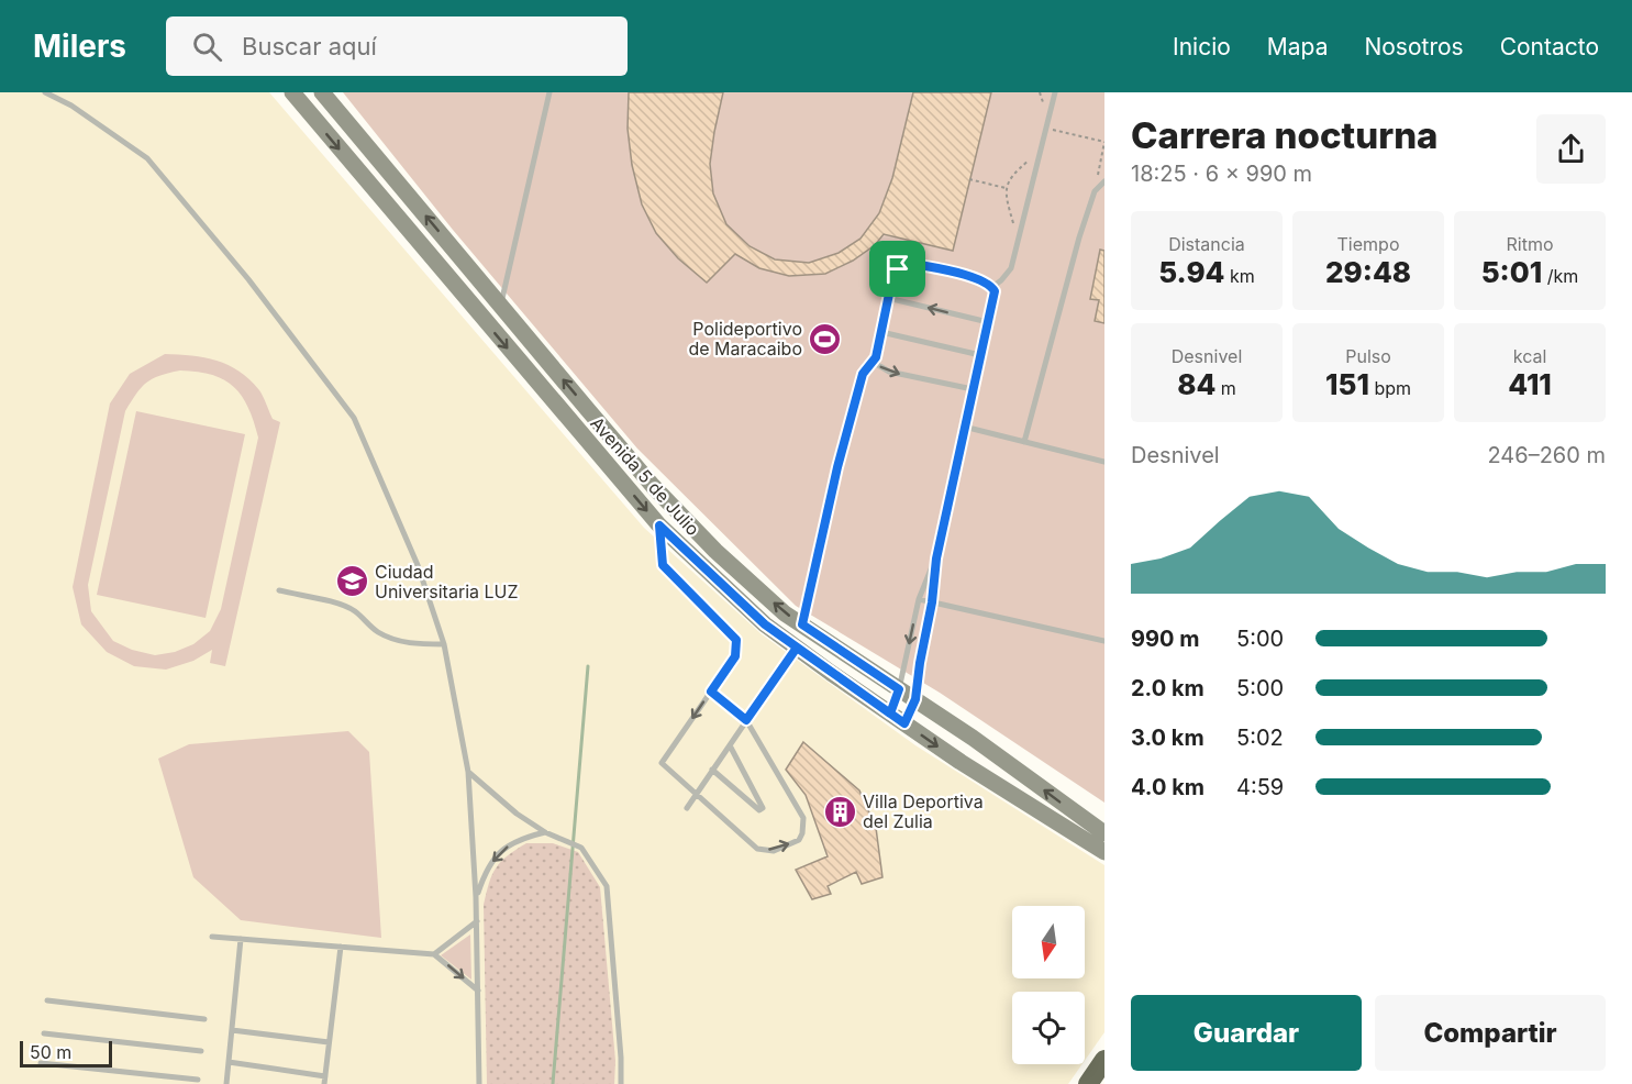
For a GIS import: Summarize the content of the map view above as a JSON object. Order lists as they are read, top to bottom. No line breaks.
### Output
{"streets":{"main road":["Avenida 5 de Julio"]},"places":{"sports":["Polideportivo de Maracaibo"],"school or university":["Ciudad Universitaria LUZ"],"building":["Villa Deportiva del Zulia"]},"scale_bar":"50 m","north":"bottom","page":{"header":"Milers","search":"Buscar aquí","nav":["Inicio","Mapa","Nosotros","Contacto"],"heading":["Carrera nocturna","18:25 · 6 × 990 m"],"stats":[["Distancia","5.94 km"],["Tiempo","29:48"],["Ritmo","5:01 /km"],["Desnivel","84 m"],["Pulso","151 bpm"],["kcal","411"]],"chart":["Desnivel","246–260 m"],"list":[{"name":"990 m","note":"5:00"},{"name":"2.0 km","note":"5:00"},{"name":"3.0 km","note":"5:02"},{"name":"4.0 km","note":"4:59"}],"buttons":["Guardar","Compartir"],"scale":"50 m"}}
